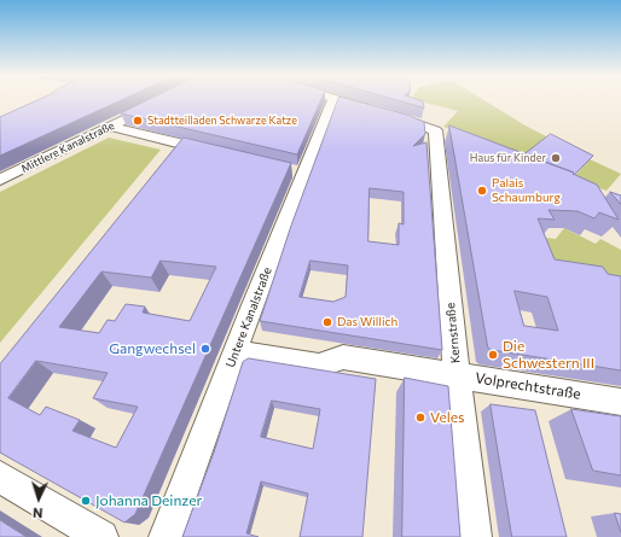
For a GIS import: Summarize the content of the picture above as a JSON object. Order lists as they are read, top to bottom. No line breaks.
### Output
{"streets":{"street":["Mittlere Kanalstraße","Untere Kanalstraße","Kernstraße","Volprechtstraße"]},"crossings":[["Untere Kanalstraße","Volprechtstraße"],["Kernstraße","Volprechtstraße"]],"places":["Stadtteilladen Schwarze Katze","Haus für Kinder","Palais Schaumburg","Das Willich","Gangwechsel","Die Schwestern III","Veles","Johanna Deinzer"],"north":"bottom"}
